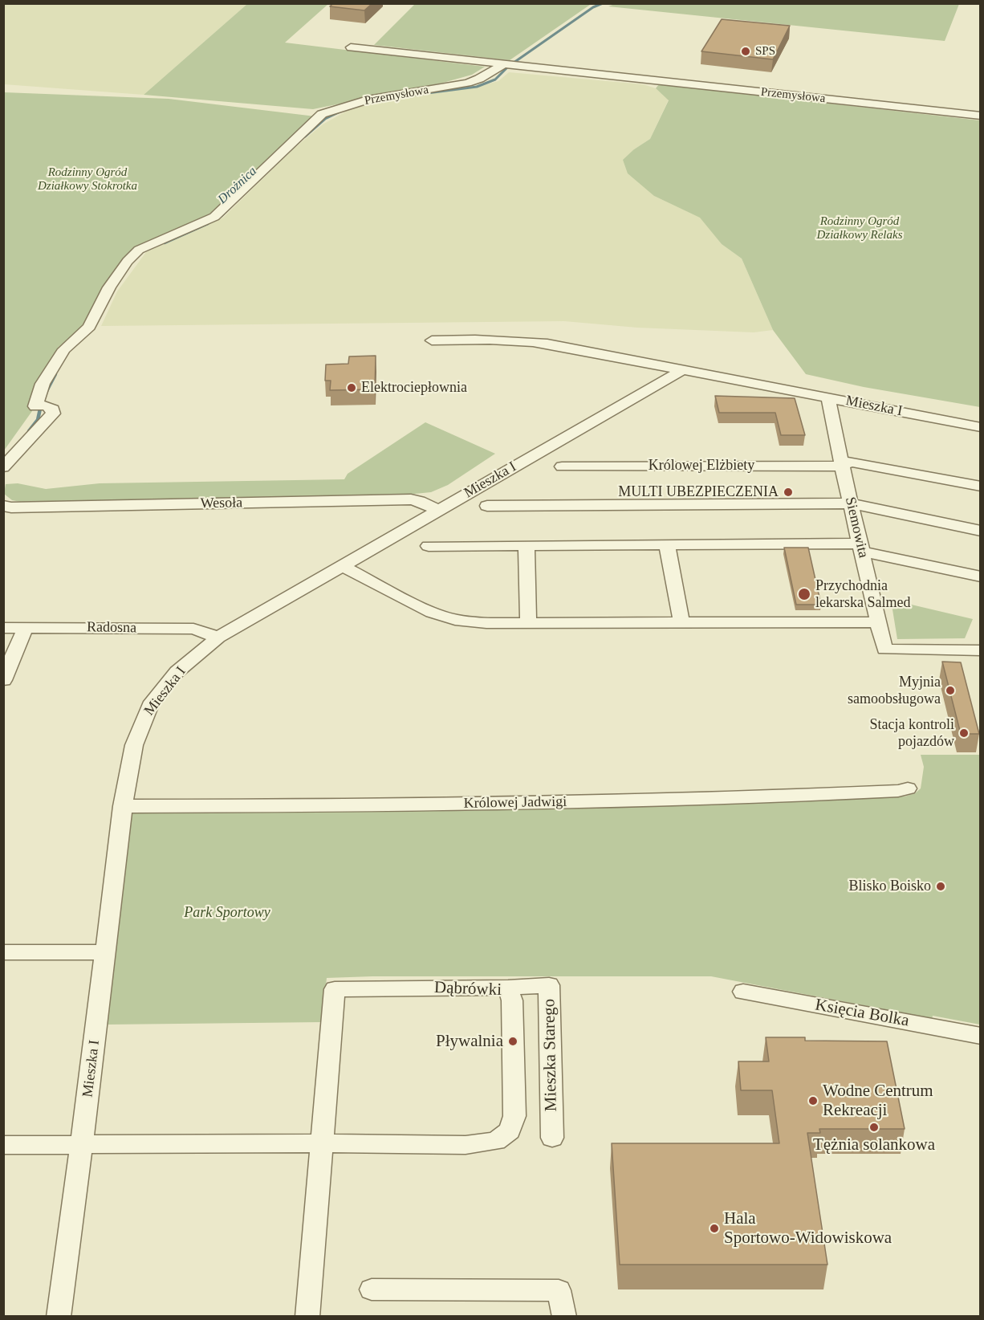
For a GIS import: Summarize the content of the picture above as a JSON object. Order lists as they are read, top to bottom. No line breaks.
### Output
{"streets":{"street":["Przemysłowa","Mieszka I","Królowej Elżbiety","Wesoła","Siemowita","Radosna","Królowej Jadwigi","Dąbrówki","Księcia Bolka","Mieszka Starego"]},"crossings":[["Mieszka I","Wesoła"],["Mieszka I","Siemowita"],["Mieszka I","Radosna"],["Mieszka I","Królowej Jadwigi"],["Mieszka I","Dąbrówki"],["Królowej Elżbiety","Siemowita"],["Dąbrówki","Mieszka Starego"]],"water":["Drożnica"],"parks":["Rodzinny Ogród Działkowy Stokrotka","Rodzinny Ogród Działkowy Relaks","Park Sportowy"],"places":["SPS","Elektrociepłownia","MULTI UBEZPIECZENIA","Przychodnia lekarska Salmed","Myjnia samoobsługowa","Stacja kontroli pojazdów","Blisko Boisko","Pływalnia","Wodne Centrum Rekreacji","Tężnia solankowa","Hala Sportowo-Widowiskowa"]}
